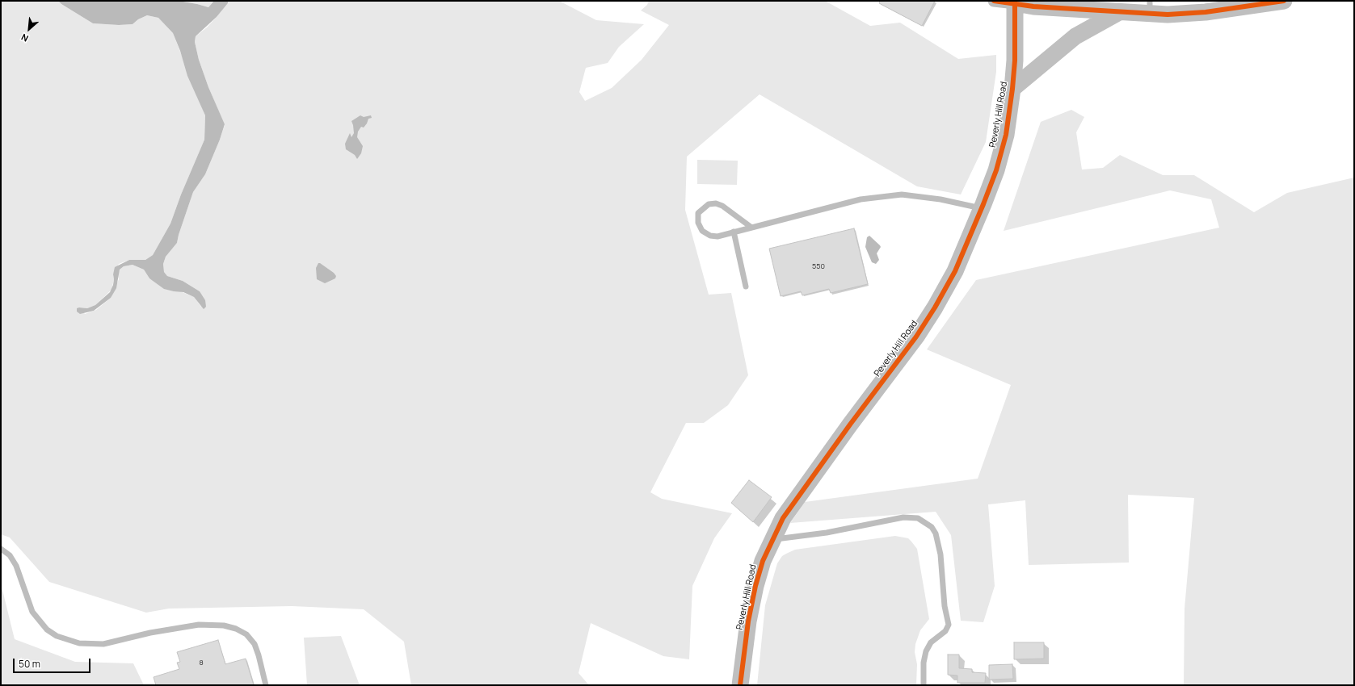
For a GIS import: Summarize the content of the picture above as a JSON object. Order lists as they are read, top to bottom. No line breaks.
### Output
{"streets":{"street":["Peverly Hill Road"]},"house_numbers":["550","8"],"scale_bar":"50 m","north":"bottom left"}
